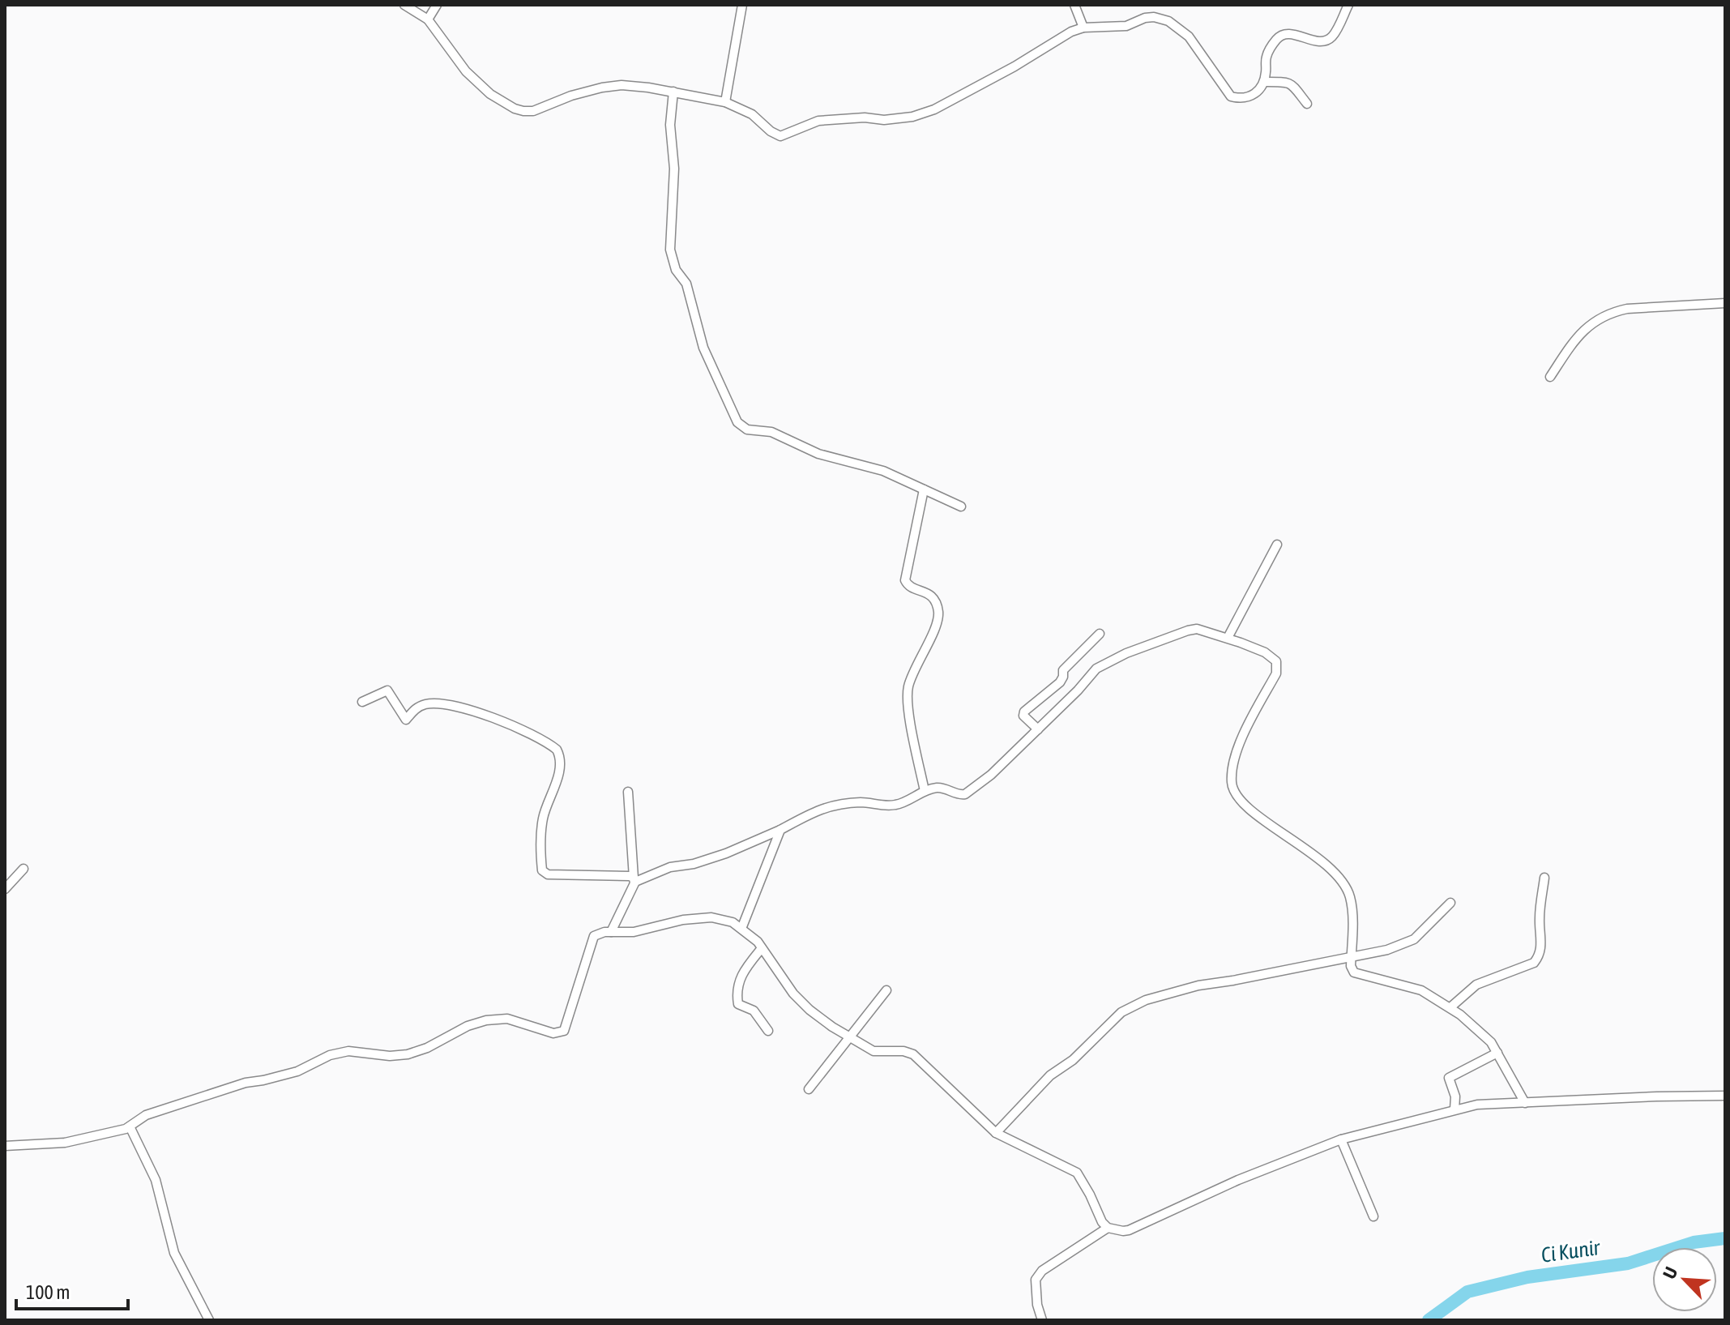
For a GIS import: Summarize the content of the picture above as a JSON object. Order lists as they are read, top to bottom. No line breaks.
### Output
{"water":["Ci Kunir"],"scale_bar":"100 m","north":"top left"}
